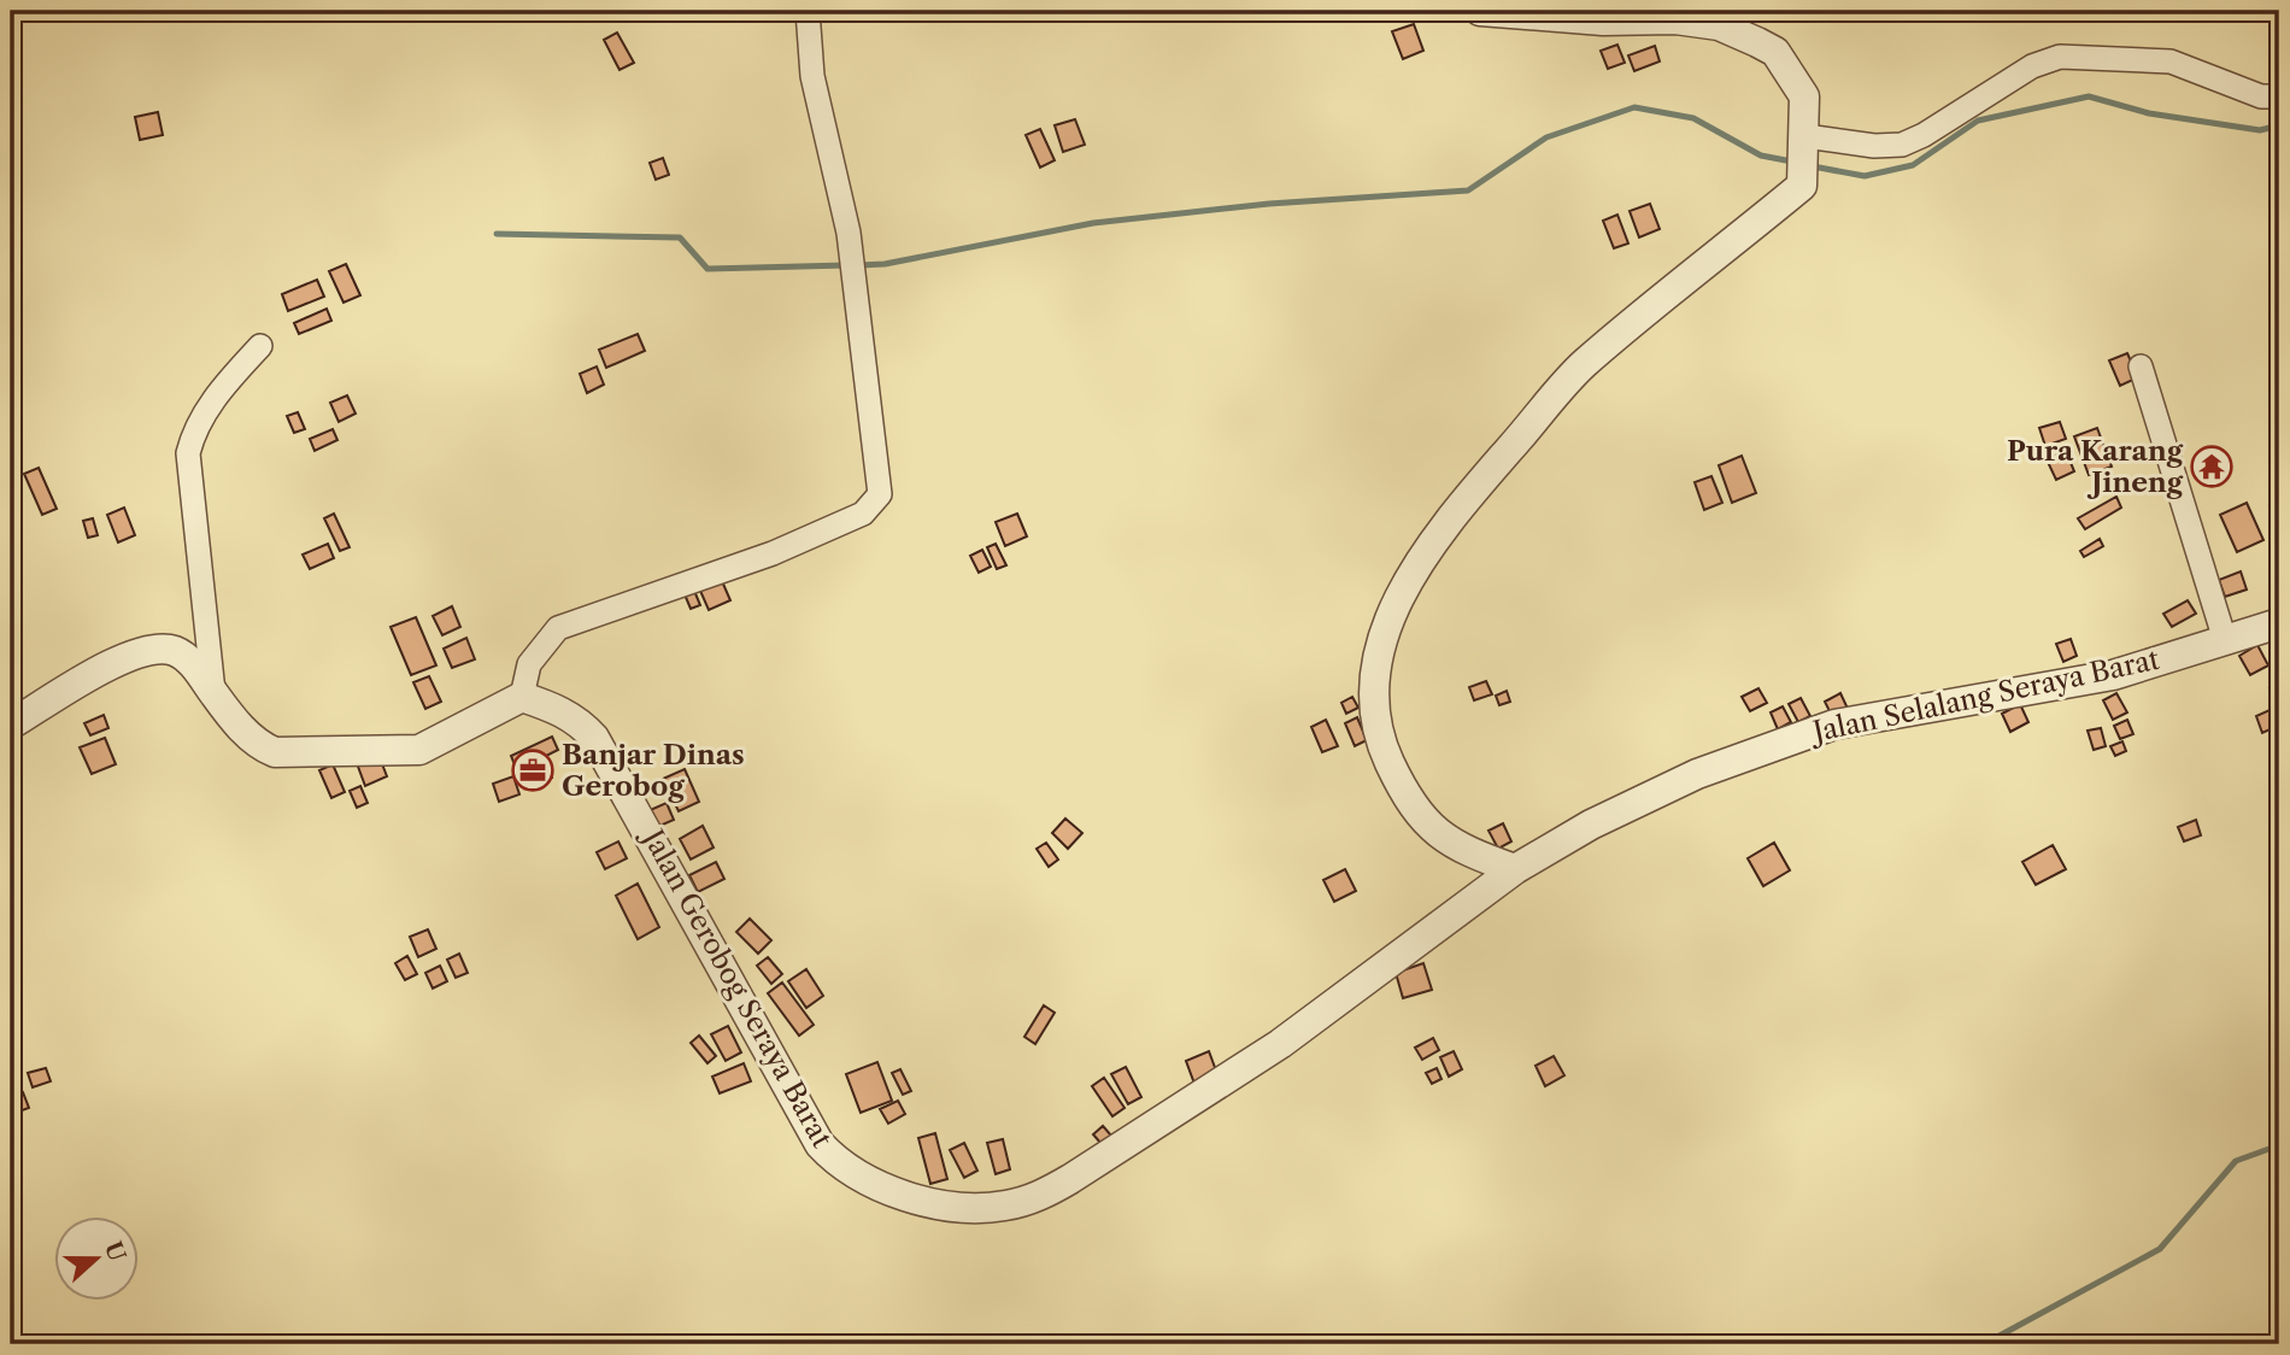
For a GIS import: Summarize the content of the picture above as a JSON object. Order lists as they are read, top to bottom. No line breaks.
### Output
{"streets":{"street":["Jalan Selalang Seraya Barat","Jalan Gerobog Seraya Barat"]},"crossings":[["Jalan Selalang Seraya Barat","Jalan Gerobog Seraya Barat"]],"places":{"temple":["Pura Karang Jineng"],"office":["Banjar Dinas Gerobog"]},"north":"right"}
